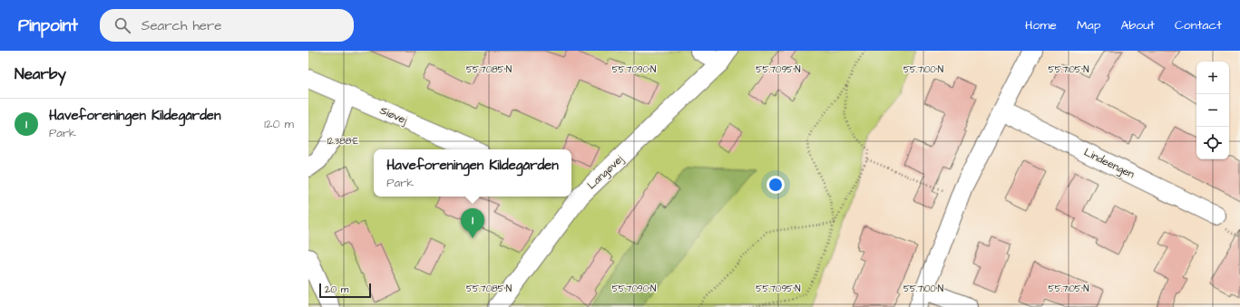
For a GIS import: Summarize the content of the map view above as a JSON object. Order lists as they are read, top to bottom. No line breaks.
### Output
{"streets":{"street":["Siøvej","Lindeengen","Langøvej"]},"scale_bar":"20 m","page":{"header":"Pinpoint","search":"Search here","nav":["Home","Map","About","Contact"],"heading":"Nearby","map_buttons":["+","−"],"list":[{"mark":"1","name":"Haveforeningen Kildegården","note":"Park","value":"120 m"}],"popup":["Haveforeningen Kildegården","Park"],"pins":"1","scale":"20 m"},"coordinates":["55.7085°N","55.7090°N","55.7095°N","55.7100°N","55.7105°N","12.388°E"]}
